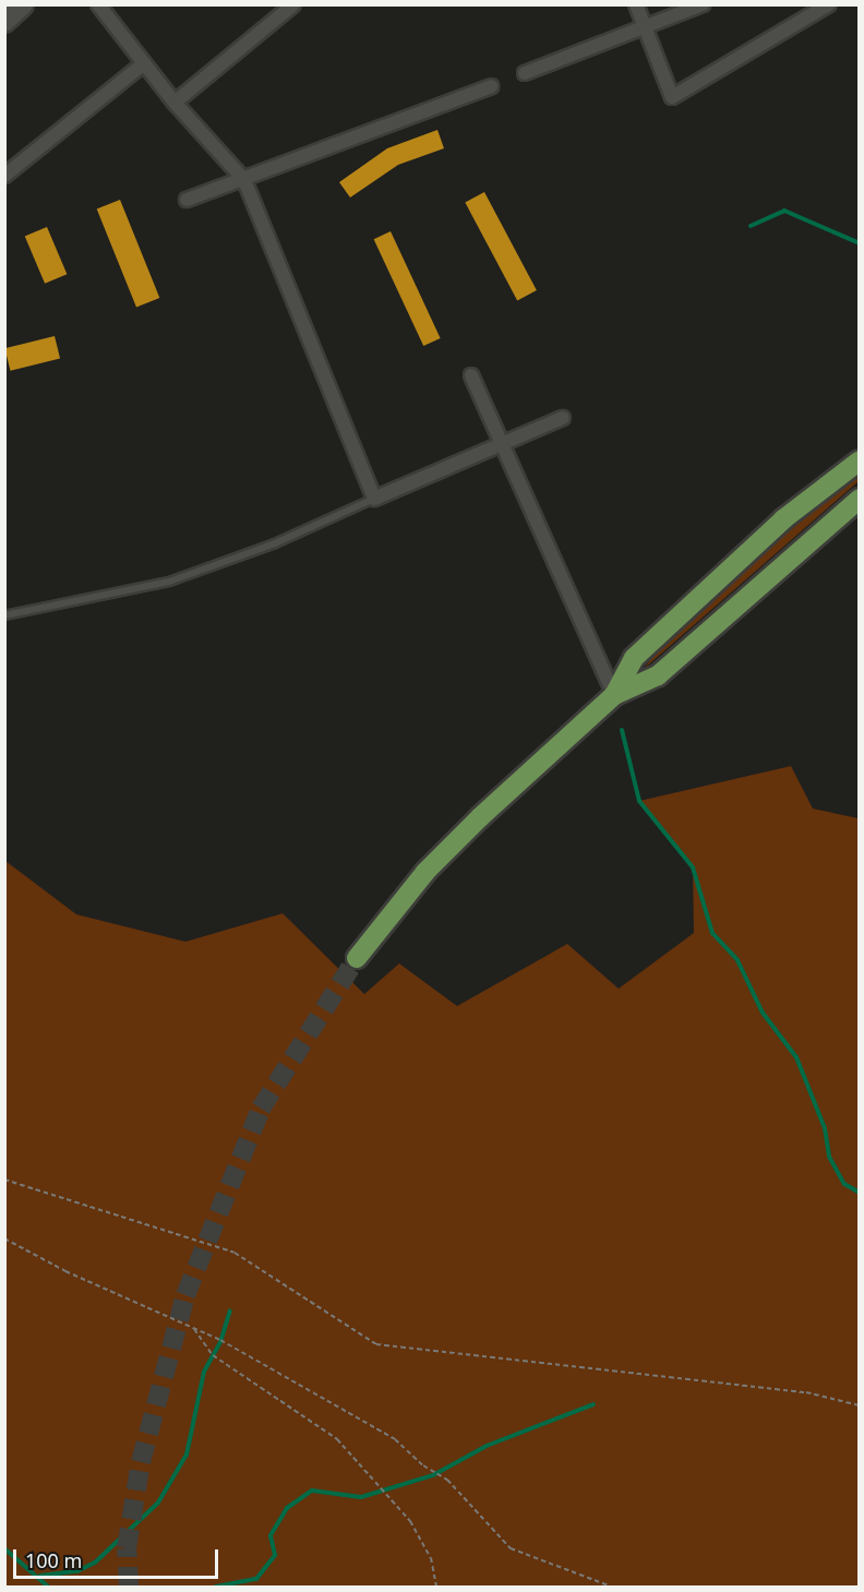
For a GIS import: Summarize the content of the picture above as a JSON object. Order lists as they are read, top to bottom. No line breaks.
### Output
{"scale_bar":"100 m"}
